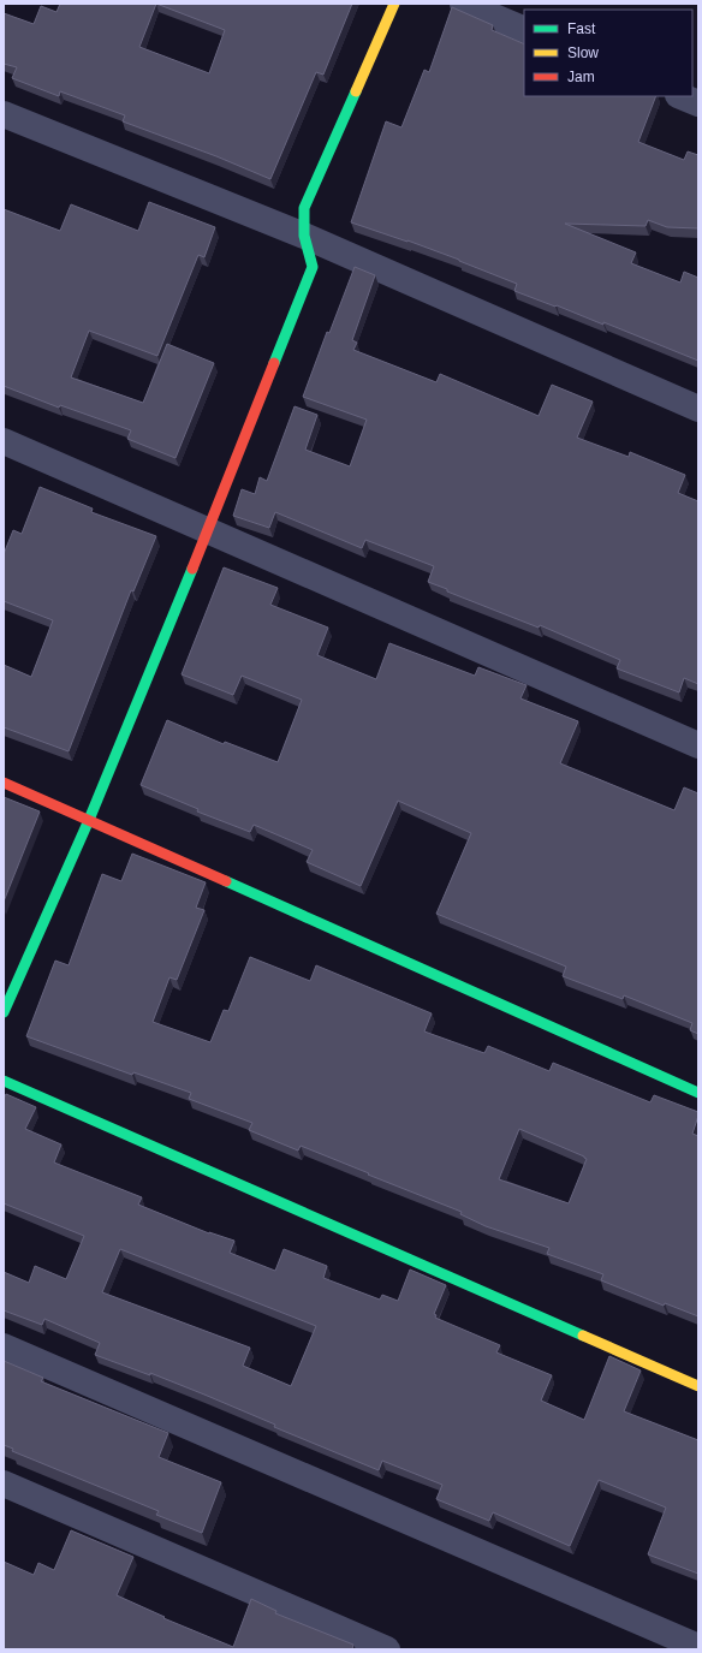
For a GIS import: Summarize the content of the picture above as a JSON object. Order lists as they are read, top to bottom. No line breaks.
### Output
{"legend":["Fast","Slow","Jam"]}
